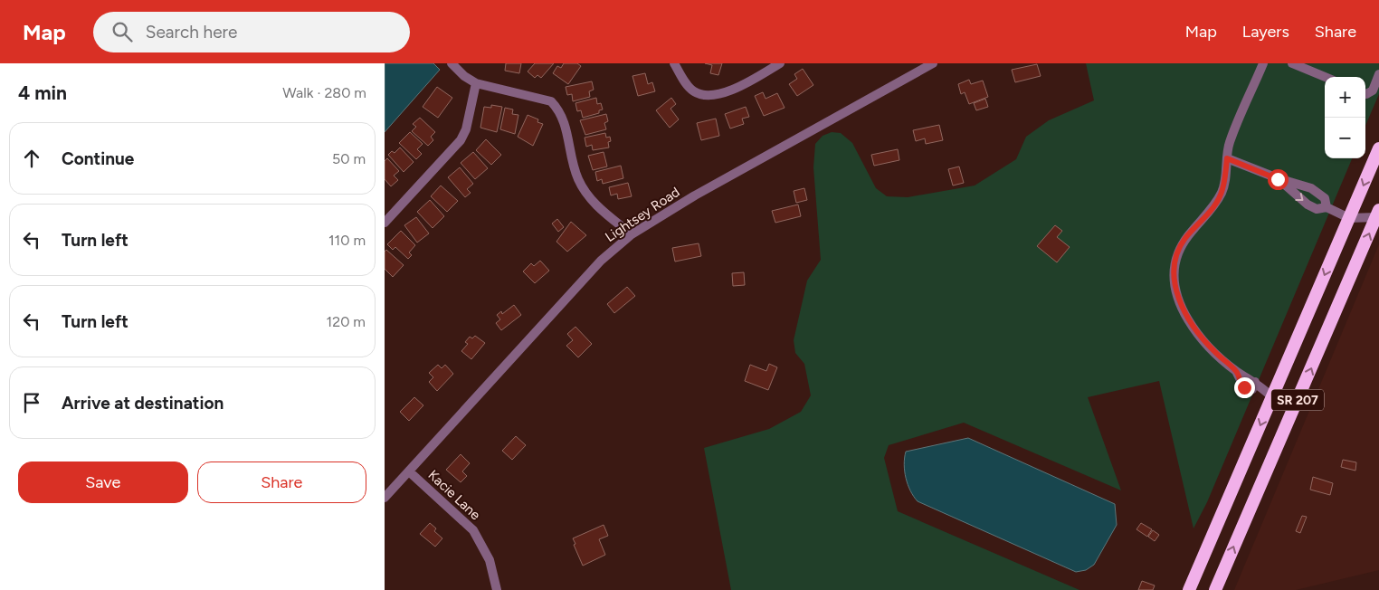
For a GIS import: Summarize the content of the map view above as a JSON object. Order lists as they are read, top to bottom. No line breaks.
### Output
{"streets":{"highway":["SR 207"],"street":["Lightsey Road","Kacie Lane"]},"crossings":[["Lightsey Road","Kacie Lane"]],"page":{"header":"Map","search":"Search here","nav":["Map","Layers","Share"],"heading":["4 min","Walk · 280 m"],"map_buttons":["+","−"],"list":[["Continue","50 m"],["Turn left","110 m"],["Turn left","120 m"],"Arrive at destination"],"buttons":["Save","Share"]}}
